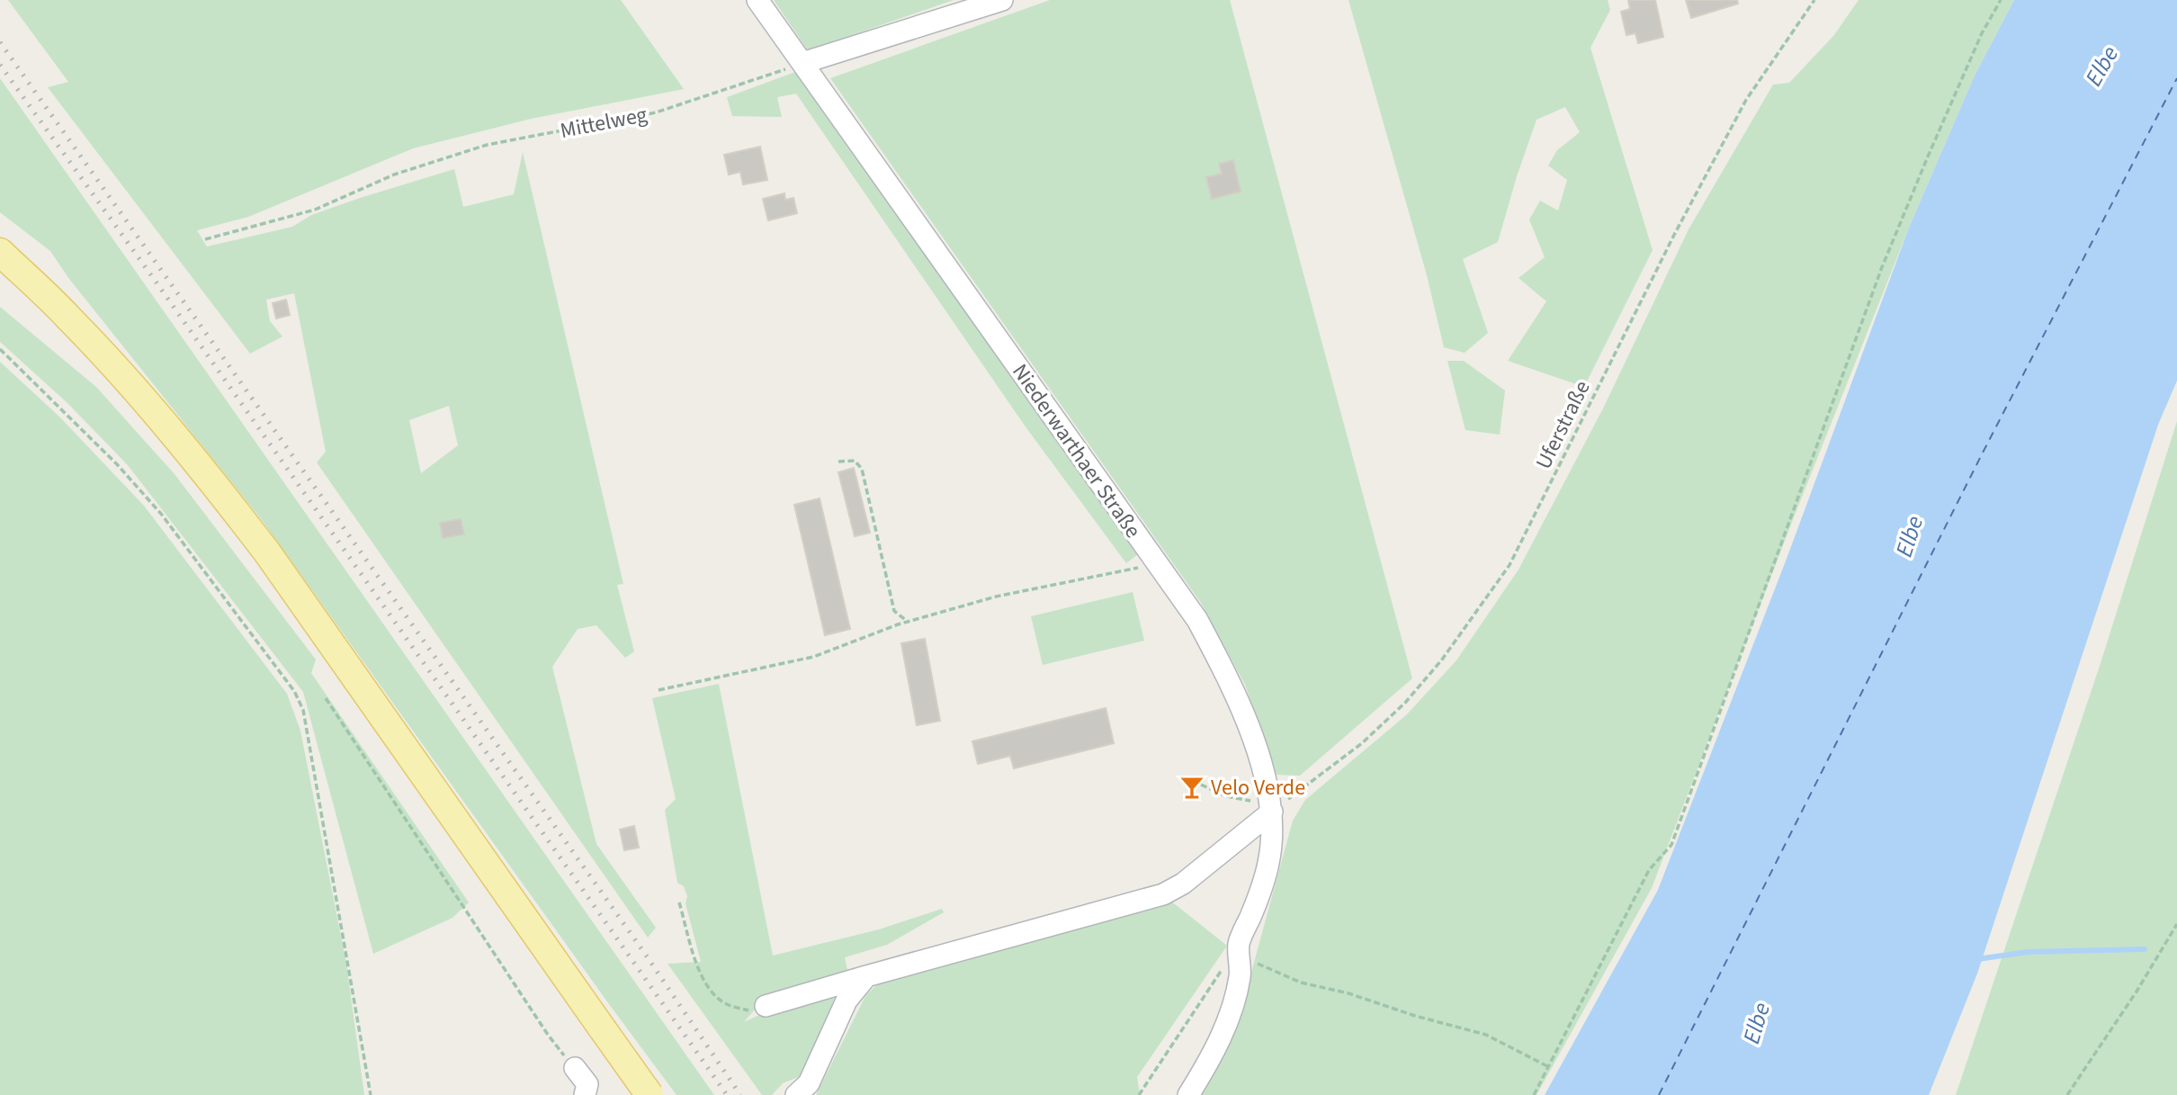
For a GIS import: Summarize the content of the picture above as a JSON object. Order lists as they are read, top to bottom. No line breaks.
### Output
{"streets":{"street":["Niederwarthaer Straße"],"path":["Mittelweg","Uferstraße"]},"crossings":[["Mittelweg","Niederwarthaer Straße"],["Uferstraße","Niederwarthaer Straße"]],"water":["Elbe"],"places":{"bar":["Velo Verde"]}}
